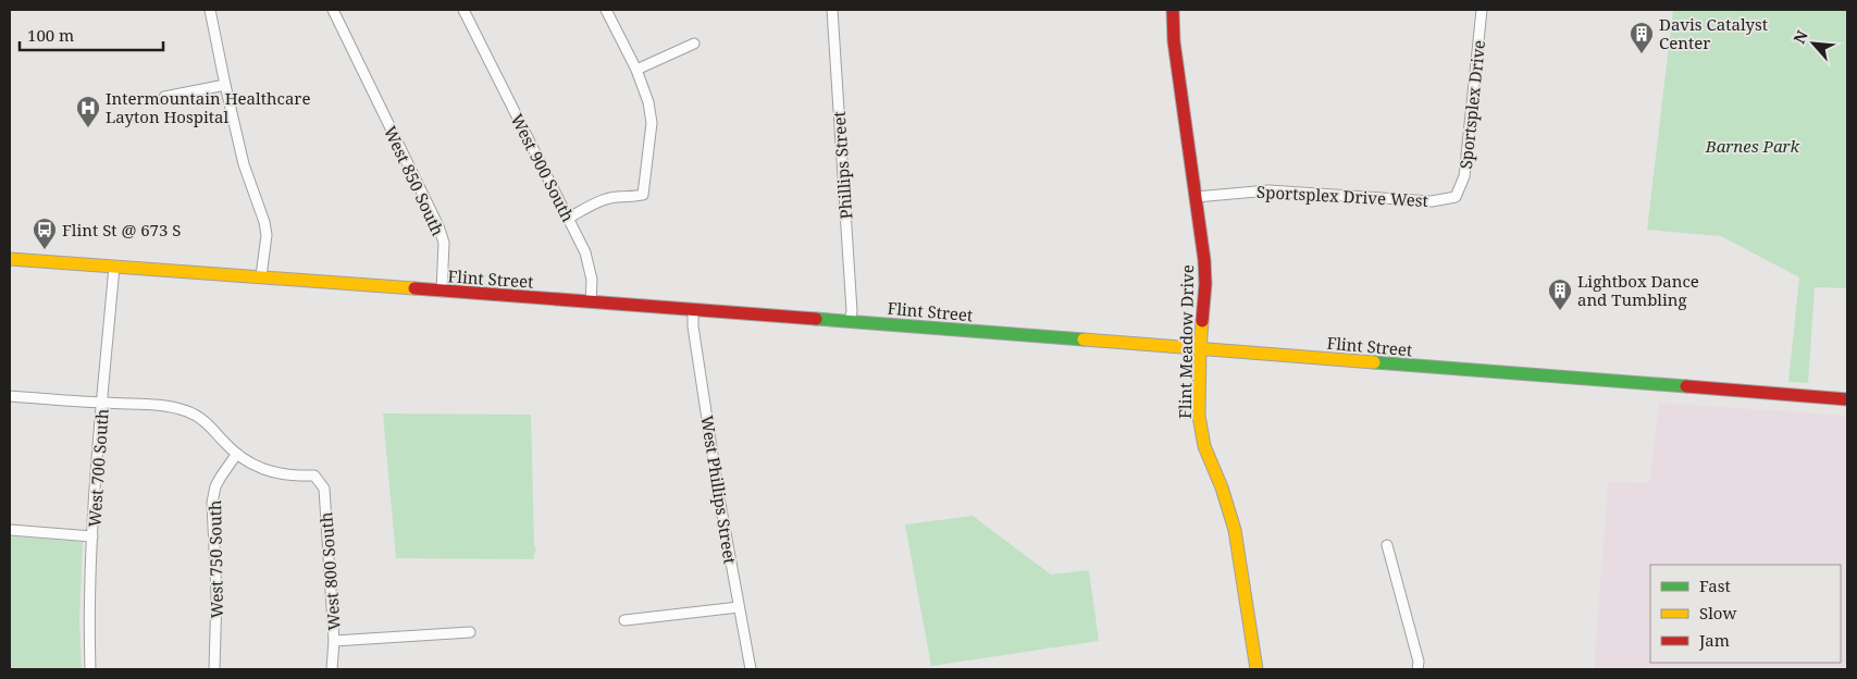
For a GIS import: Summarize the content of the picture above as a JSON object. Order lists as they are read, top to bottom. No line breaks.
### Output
{"streets":{"street":["Sportsplex Drive","Phillips Street","West 900 South","West 850 South","Sportsplex Drive West","Flint Street","Flint Meadow Drive","West 700 South","West Phillips Street","West 750 South","West 800 South"]},"crossings":[["Sportsplex Drive","Sportsplex Drive West"],["Phillips Street","Flint Street"],["West 900 South","Flint Street"],["West 850 South","Flint Street"],["Sportsplex Drive West","Flint Meadow Drive"],["Flint Street","Flint Meadow Drive"],["Flint Street","West 700 South"],["Flint Street","West Phillips Street"],["West 750 South","West 800 South"]],"parks":["Barnes Park"],"places":{"building":["Davis Catalyst Center","Lightbox Dance and Tumbling"],"hospital":["Intermountain Healthcare Layton Hospital"],"bus stop":["Flint St @ 673 S"]},"legend":["Fast","Slow","Jam"],"scale_bar":"100 m","north":"top left"}
